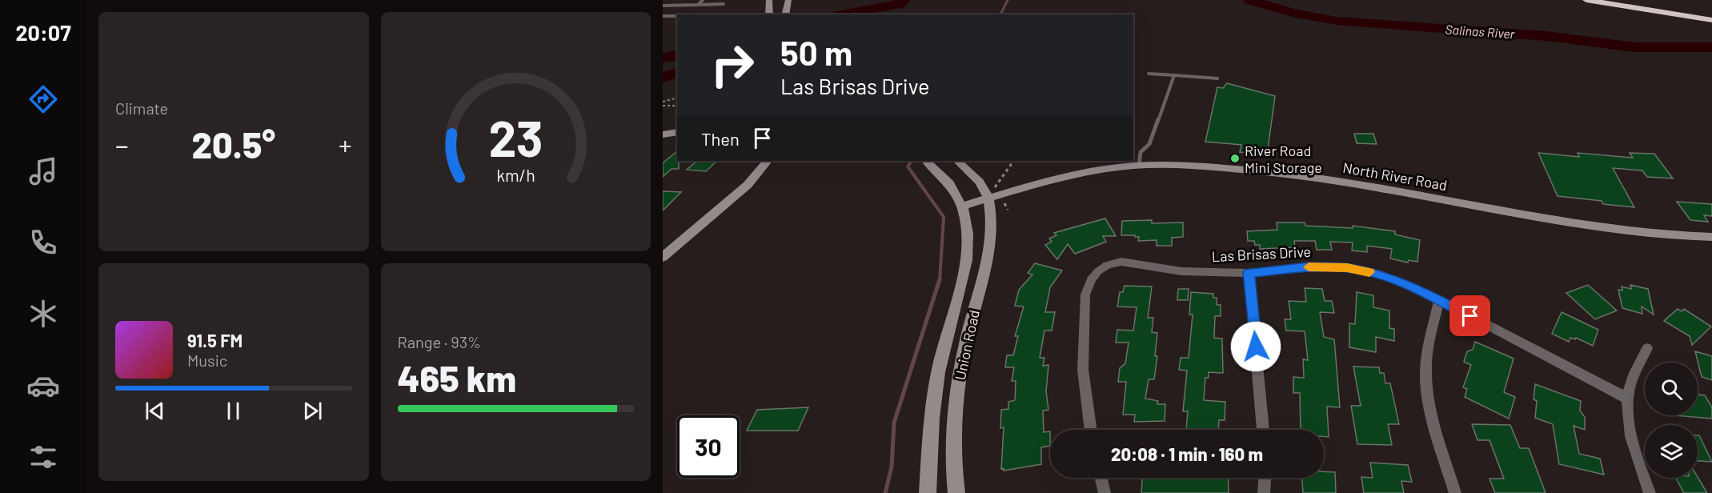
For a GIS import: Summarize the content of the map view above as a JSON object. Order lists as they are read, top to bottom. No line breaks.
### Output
{"streets":{"main road":["North River Road","Union Road"],"street":["Las Brisas Drive"]},"crossings":[["North River Road","Union Road"]],"water":["Salinas River"],"places":["River Road Mini Storage"],"page":{"tabs":"20:07","tile":["Climate",["Range · 93%","465 km"]],"turn":["50 m","Las Brisas Drive"],"then":"Then","heat":["−","20.5°","+"],"song":["91.5 FM","Music"],"limit":"30","trip":"20:08 · 1 min · 160 m","gauge":["23","km/h"]}}
